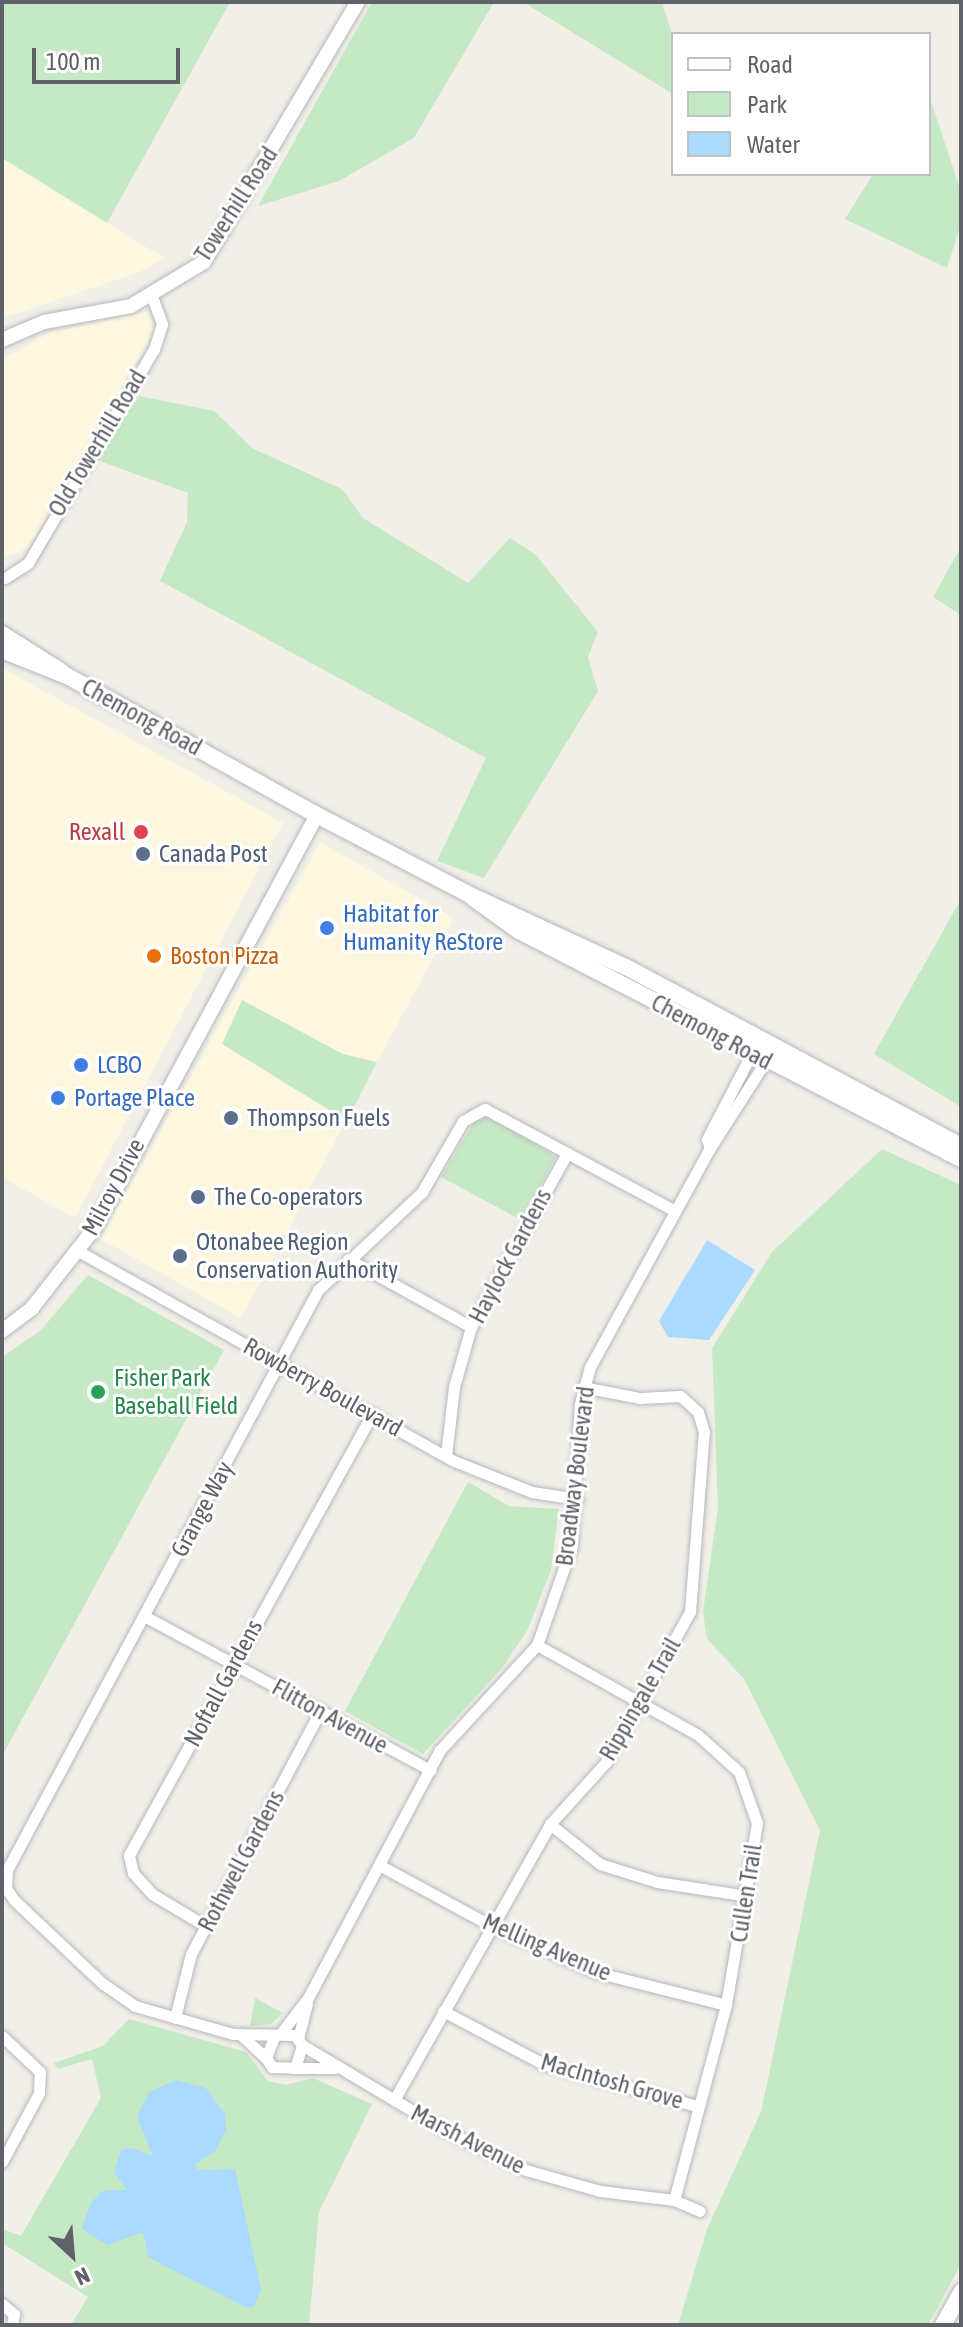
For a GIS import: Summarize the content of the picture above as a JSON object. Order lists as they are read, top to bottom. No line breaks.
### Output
{"streets":{"main road":["Chemong Road"],"street":["Towerhill Road","Old Towerhill Road","Milroy Drive","Haylock Gardens","Rowberry Boulevard","Broadway Boulevard","Grange Way","Noftall Gardens","Rippingale Trail","Flitton Avenue","Rothwell Gardens","Cullen Trail","Melling Avenue","MacIntosh Grove","Marsh Avenue"]},"crossings":[["Towerhill Road","Old Towerhill Road"],["Chemong Road","Milroy Drive"],["Chemong Road","Broadway Boulevard"],["Milroy Drive","Rowberry Boulevard"],["Haylock Gardens","Rowberry Boulevard"],["Haylock Gardens","Grange Way"],["Rowberry Boulevard","Broadway Boulevard"],["Rowberry Boulevard","Grange Way"],["Rowberry Boulevard","Noftall Gardens"],["Broadway Boulevard","Grange Way"],["Broadway Boulevard","Rippingale Trail"],["Broadway Boulevard","Flitton Avenue"],["Broadway Boulevard","Cullen Trail"],["Broadway Boulevard","Melling Avenue"],["Broadway Boulevard","Marsh Avenue"],["Grange Way","Flitton Avenue"],["Grange Way","Rothwell Gardens"],["Grange Way","Marsh Avenue"],["Noftall Gardens","Flitton Avenue"],["Noftall Gardens","Rothwell Gardens"],["Rippingale Trail","Cullen Trail"],["Rippingale Trail","Melling Avenue"],["Rippingale Trail","MacIntosh Grove"],["Rippingale Trail","Marsh Avenue"],["Flitton Avenue","Rothwell Gardens"],["Cullen Trail","Melling Avenue"],["Cullen Trail","MacIntosh Grove"],["Cullen Trail","Marsh Avenue"]],"places":["Rexall","Canada Post","Habitat for Humanity ReStore","Boston Pizza","LCBO","Portage Place","Thompson Fuels","The Co-operators","Otonabee Region Conservation Authority","Fisher Park Baseball Field"],"legend":["Road","Park","Water"],"scale_bar":"100 m","north":"bottom right"}
